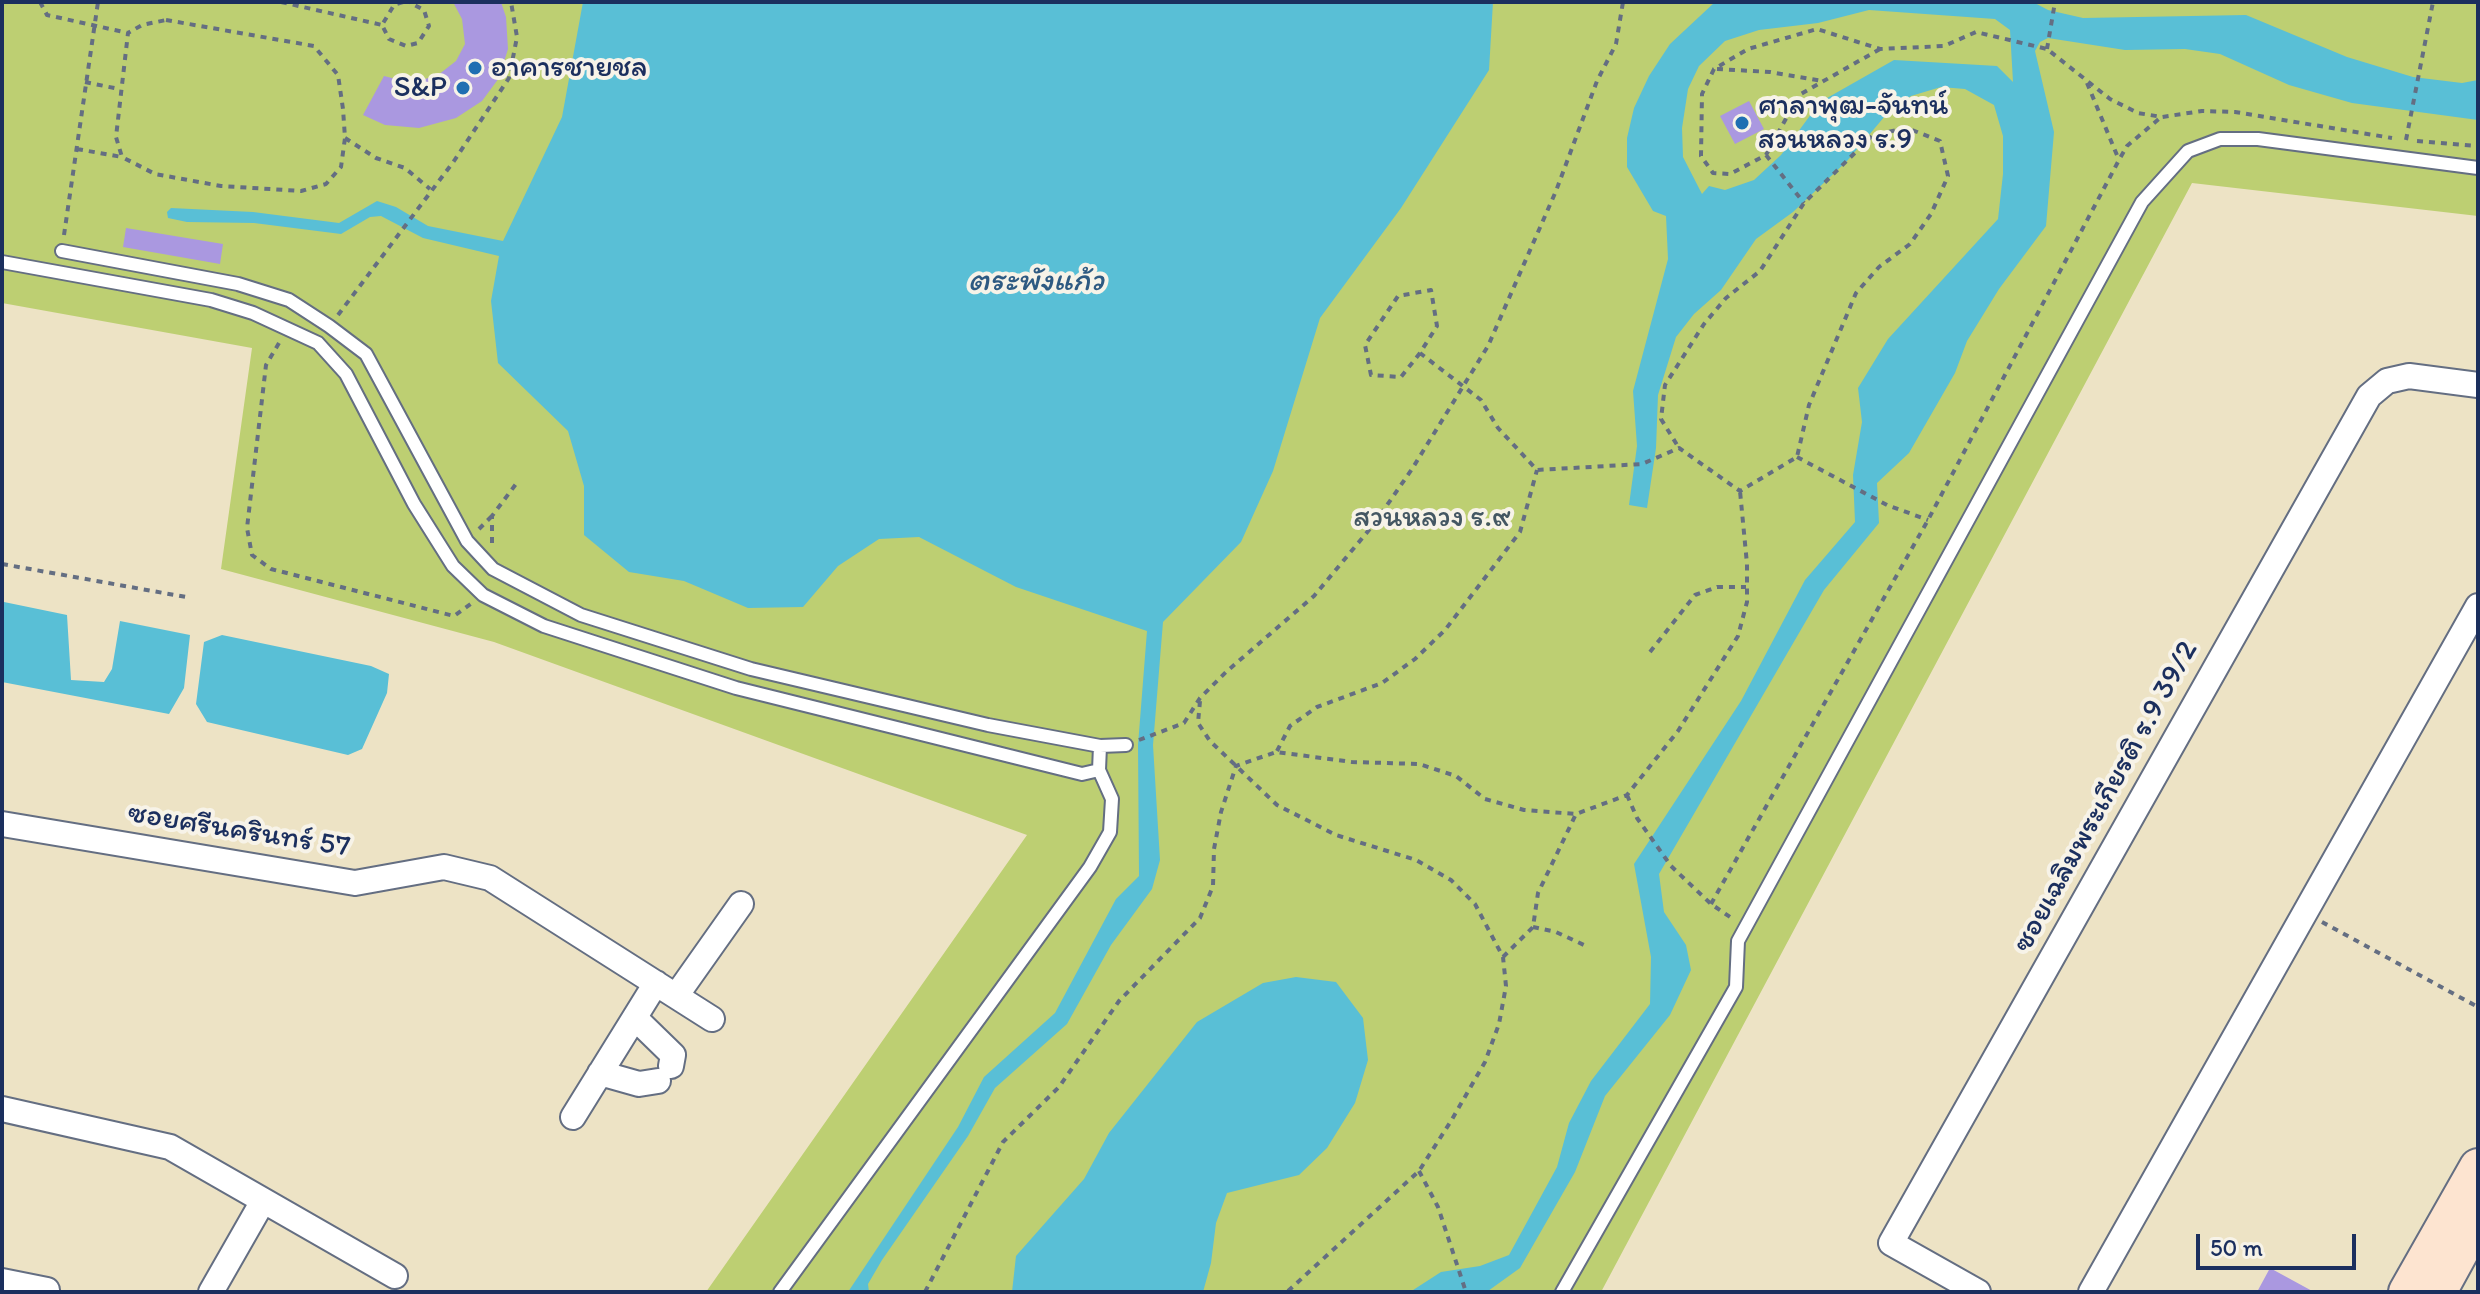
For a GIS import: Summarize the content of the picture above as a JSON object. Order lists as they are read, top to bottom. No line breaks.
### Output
{"streets":{"street":["ซอยเฉลิมพระเกียรติ ร.9 39/2","ซอยศรีนครินทร์ 57"]},"water":["ตระพังแก้ว"],"parks":["สวนหลวง ร.๙"],"places":["อาคารชายชล","S&P","ศาลาพุฒ-จันทน์ สวนหลวง ร.9"],"scale_bar":"50 m"}
